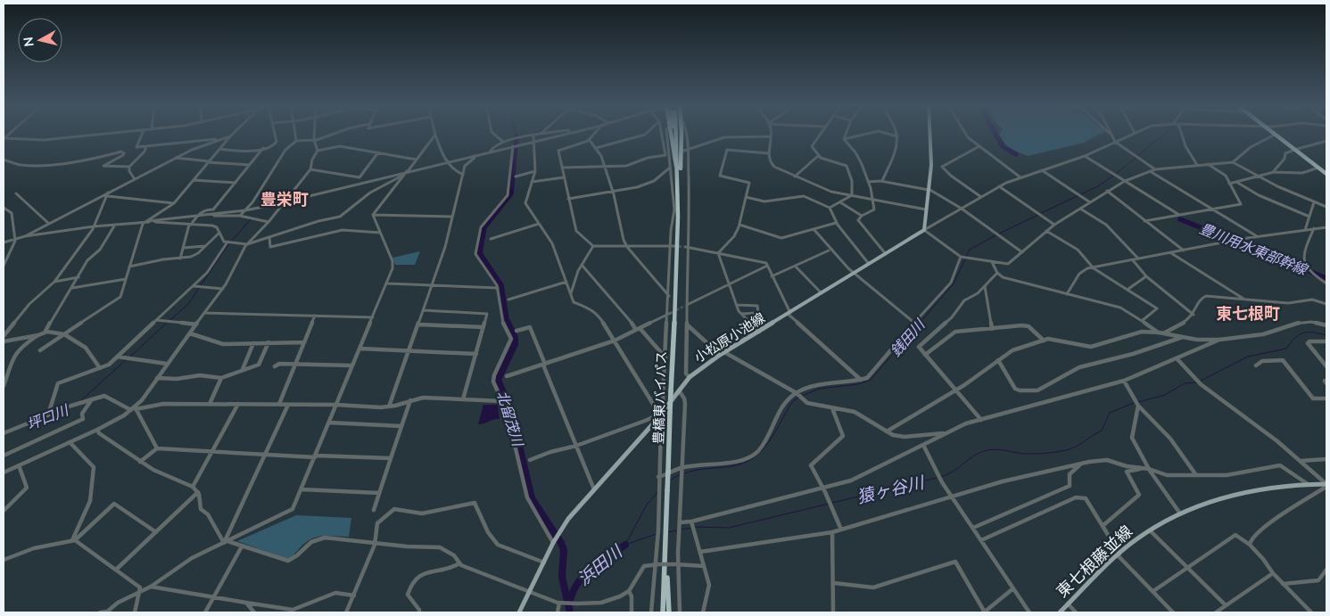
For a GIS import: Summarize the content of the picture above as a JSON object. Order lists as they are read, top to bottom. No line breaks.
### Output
{"streets":{"highway":["豊橋東バイパス"],"main road":["小松原小池線","東七根藤並線"]},"districts":["豊栄町","東七根町"],"water":["豊川用水東部幹線","銭田川","坪口川","北留茂川","猿ヶ谷川","浜田川"],"north":"left"}
